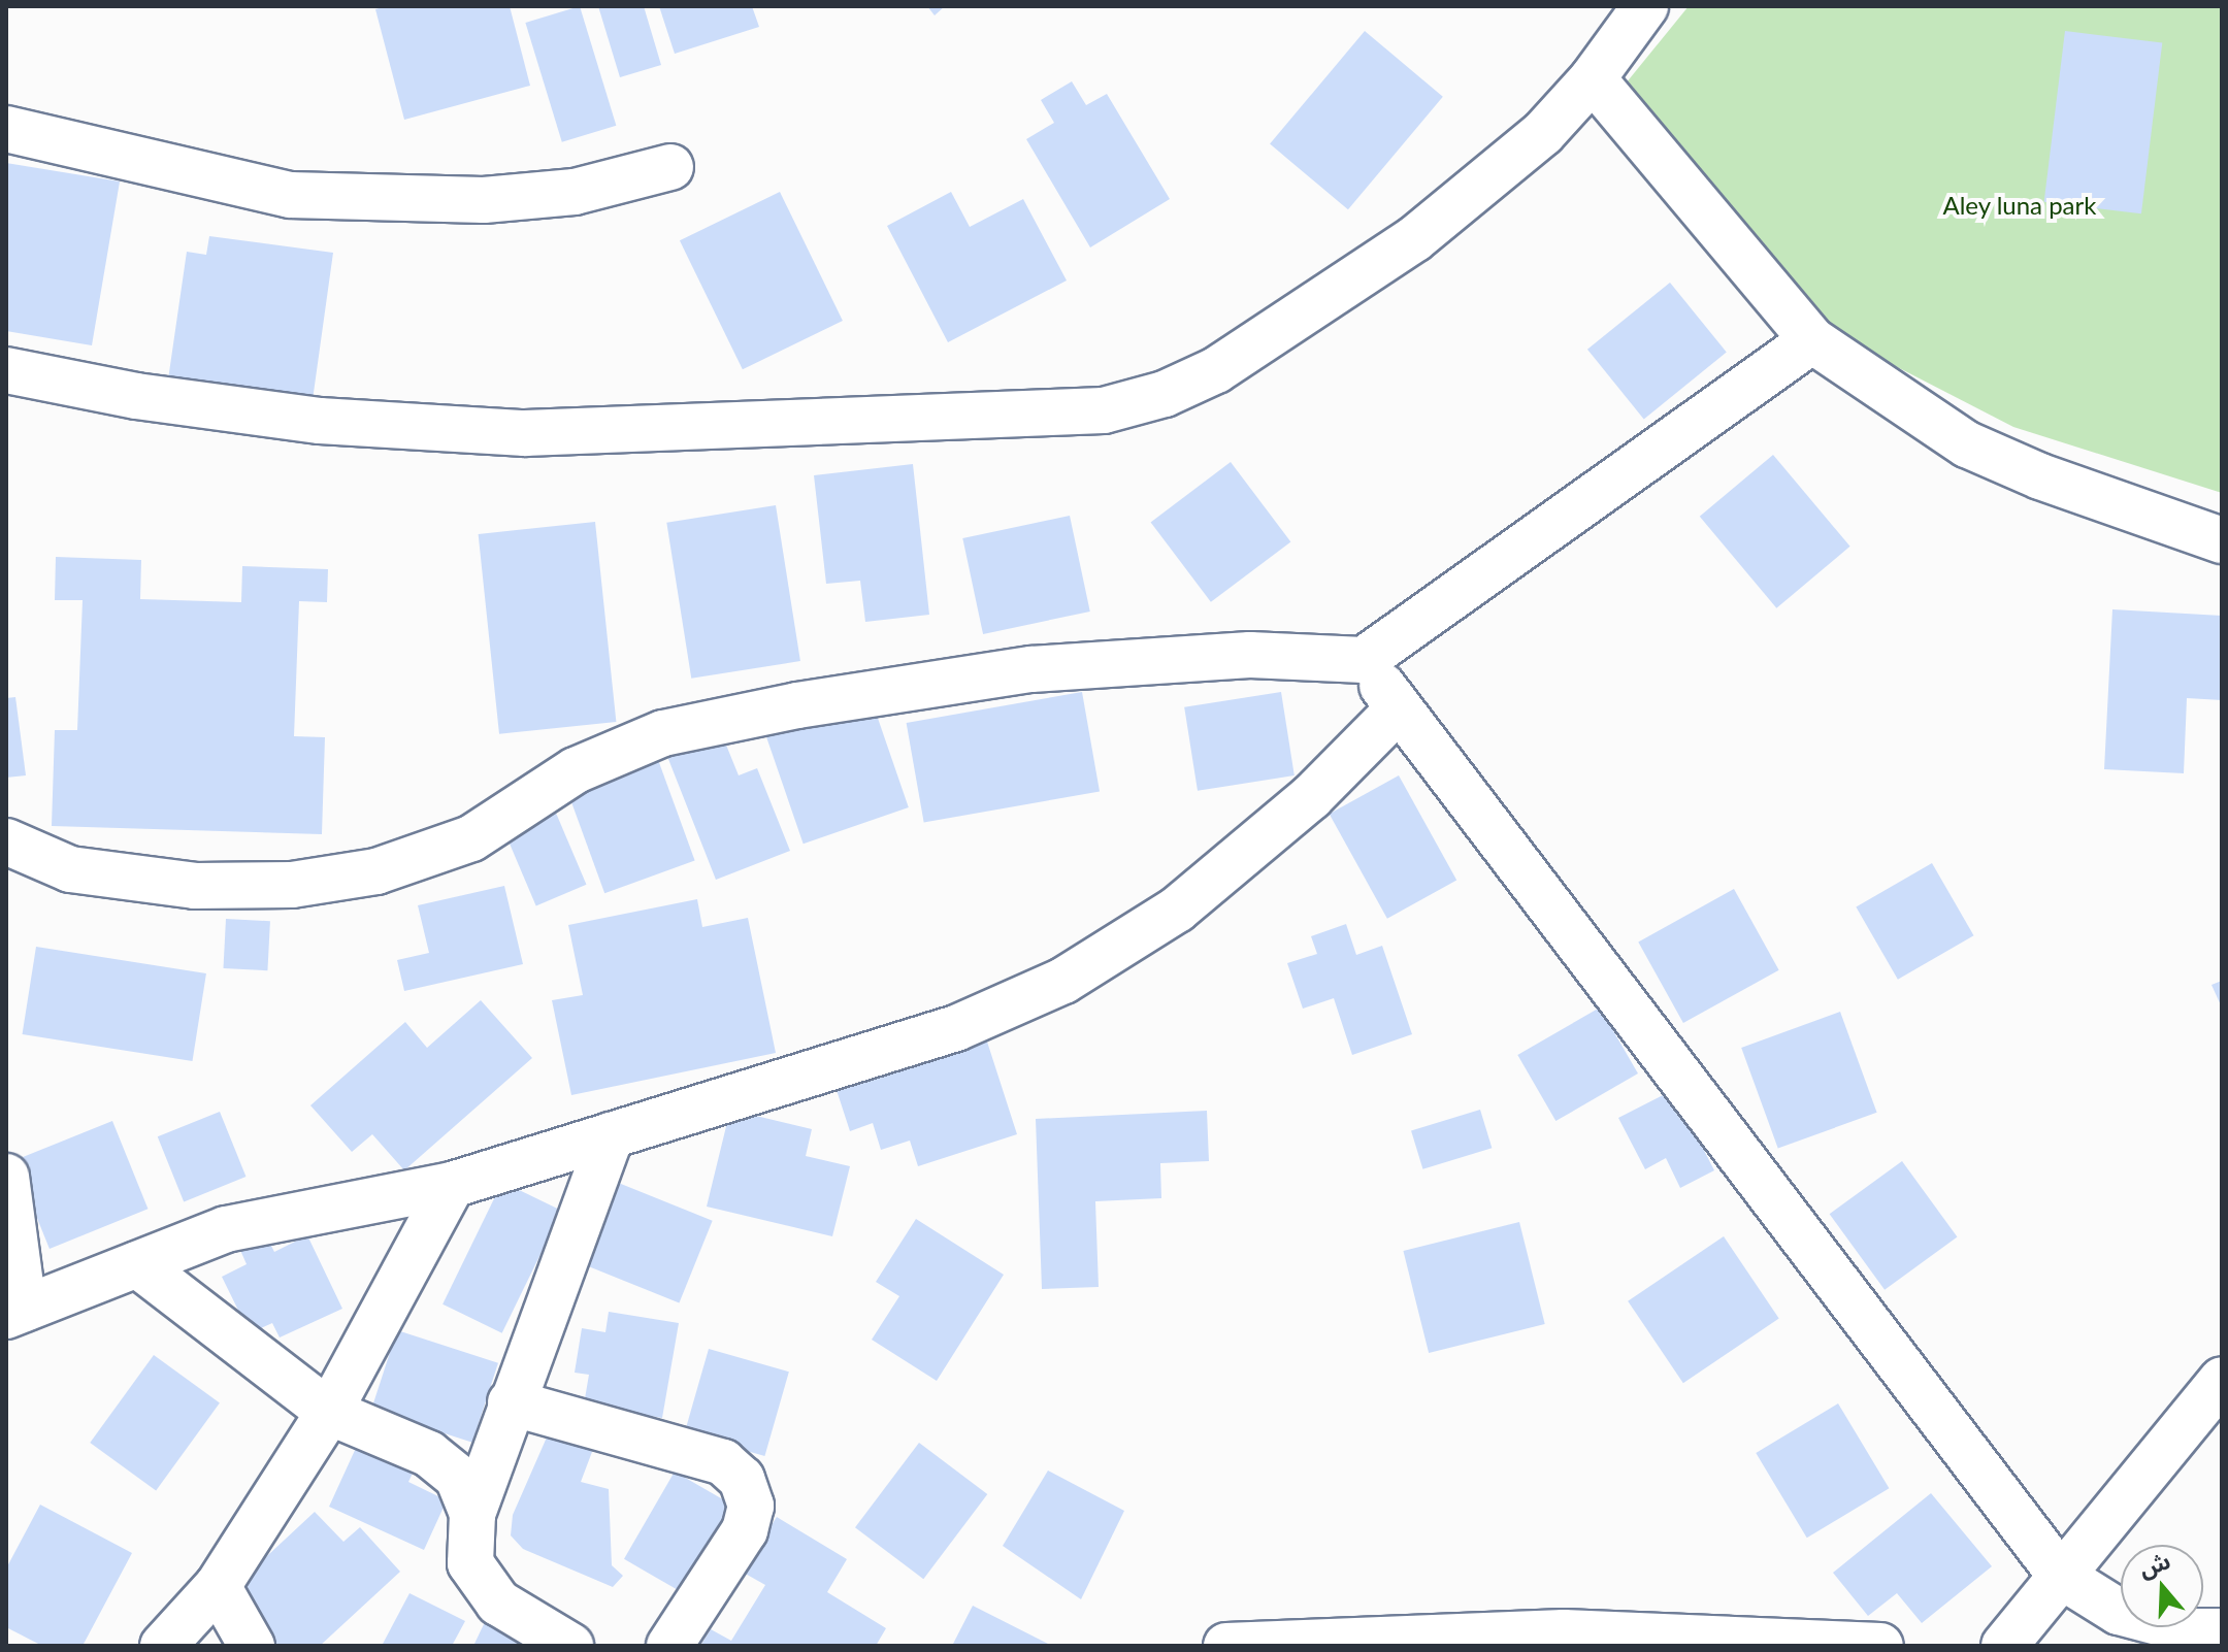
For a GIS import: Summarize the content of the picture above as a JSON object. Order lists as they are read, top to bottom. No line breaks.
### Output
{"parks":["Aley luna park"],"north":"top"}
